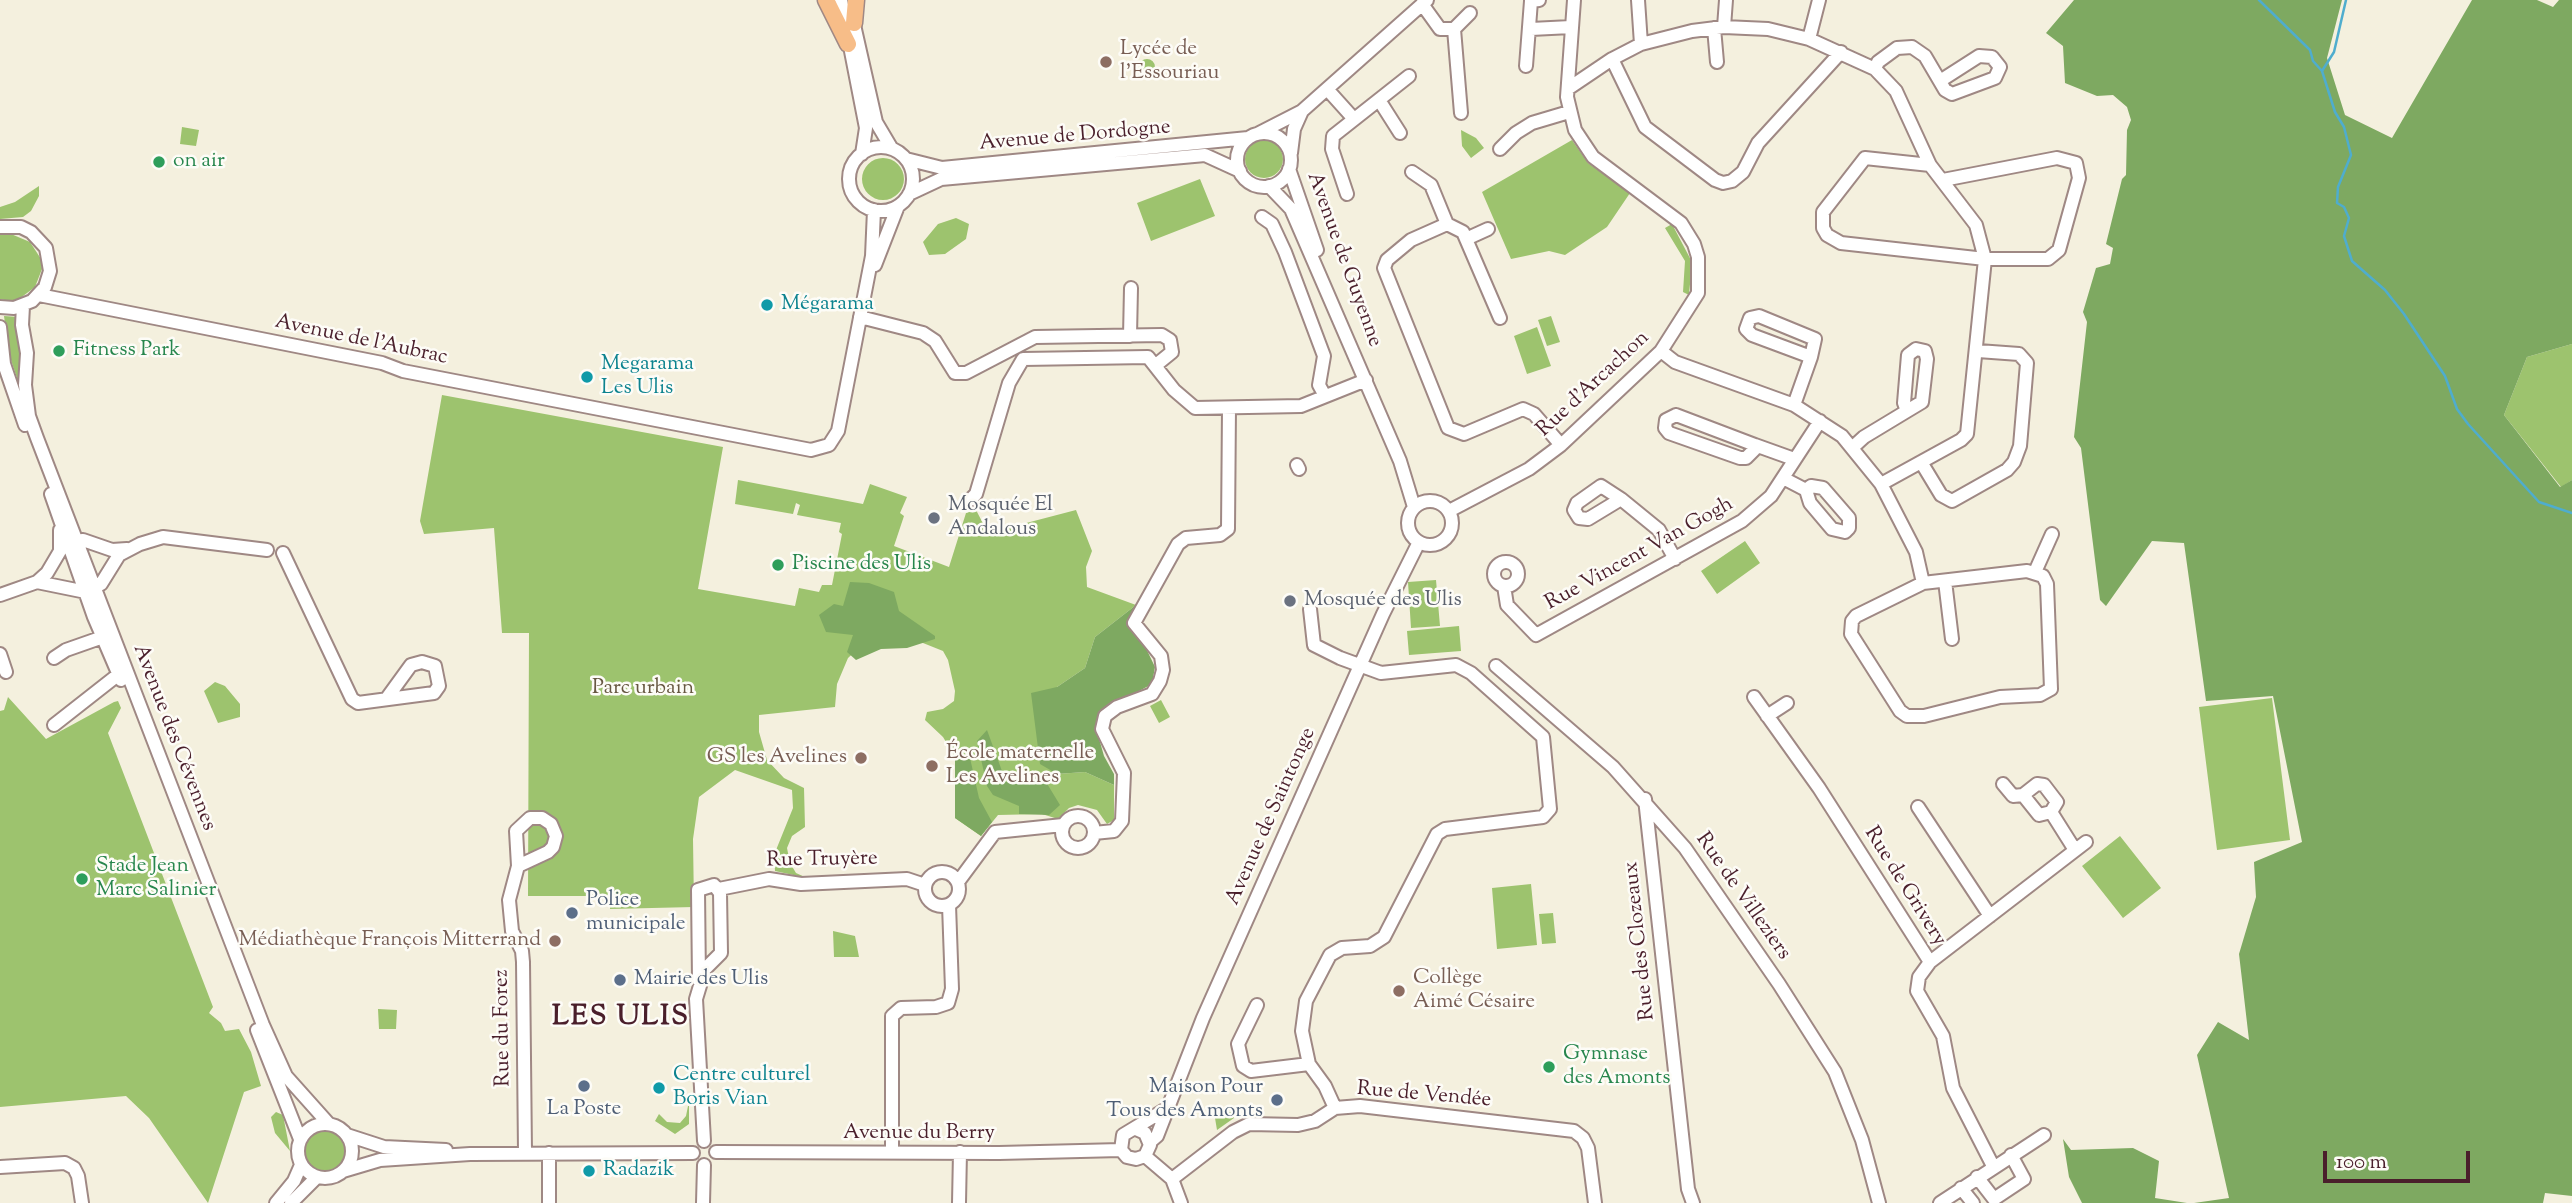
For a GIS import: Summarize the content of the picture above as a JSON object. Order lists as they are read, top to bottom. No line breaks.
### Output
{"streets":{"street":["Avenue de Dordogne","Avenue de Guyenne","Avenue de l'Aubrac","Rue d'Arcachon","Rue Vincent Van Gogh","Avenue des Cévennes","Avenue de Saintonge","Rue Truyère","Rue de Grivery","Rue de Villeziers","Rue des Clozeaux","Rue du Forez","Rue de Vendée","Avenue du Berry"]},"crossings":[["Avenue de Dordogne","Avenue de Guyenne"],["Avenue de Guyenne","Rue d'Arcachon"],["Avenue de Guyenne","Avenue de Saintonge"],["Rue d'Arcachon","Avenue de Saintonge"],["Avenue de Saintonge","Avenue du Berry"],["Rue de Villeziers","Rue des Clozeaux"]],"districts":["LES ULIS"],"parks":["Parc urbain"],"places":["Lycée de l'Essouriau","on air","Mégarama","Fitness Park","Megarama Les Ulis","Mosquée El Andalous","Piscine des Ulis","Mosquée des Ulis","GS les Avelines","École maternelle Les Avelines","Stade Jean Marc Salinier","Police municipale","Médiathèque François Mitterrand","Mairie des Ulis","Collège Aimé Césaire","Gymnase des Amonts","La Poste","Centre culturel Boris Vian","Maison Pour Tous des Amonts","Radazik"],"scale_bar":"100 m"}
